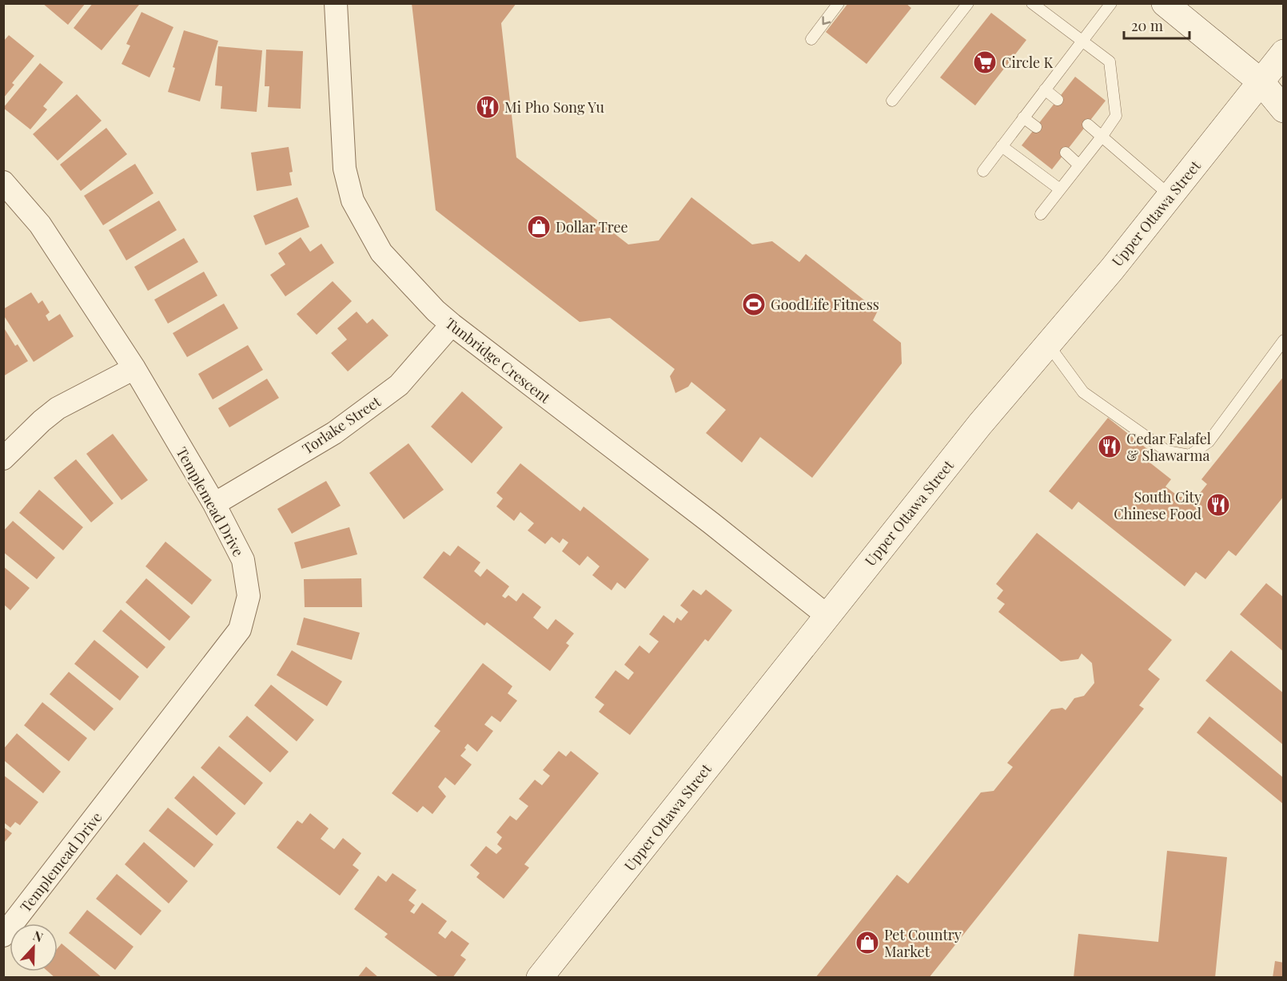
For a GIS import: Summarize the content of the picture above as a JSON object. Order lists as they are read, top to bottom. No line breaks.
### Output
{"streets":{"main road":["Upper Ottawa Street"],"street":["Tunbridge Crescent","Torlake Street","Templemead Drive"]},"crossings":[["Upper Ottawa Street","Tunbridge Crescent"],["Tunbridge Crescent","Torlake Street"],["Torlake Street","Templemead Drive"]],"places":{"supermarket":["Circle K"],"restaurant":["Mi Pho Song Yu","Cedar Falafel & Shawarma","South City Chinese Food"],"shop":["Dollar Tree","Pet Country Market"],"sports":["GoodLife Fitness"]},"scale_bar":"20 m","north":"top"}
